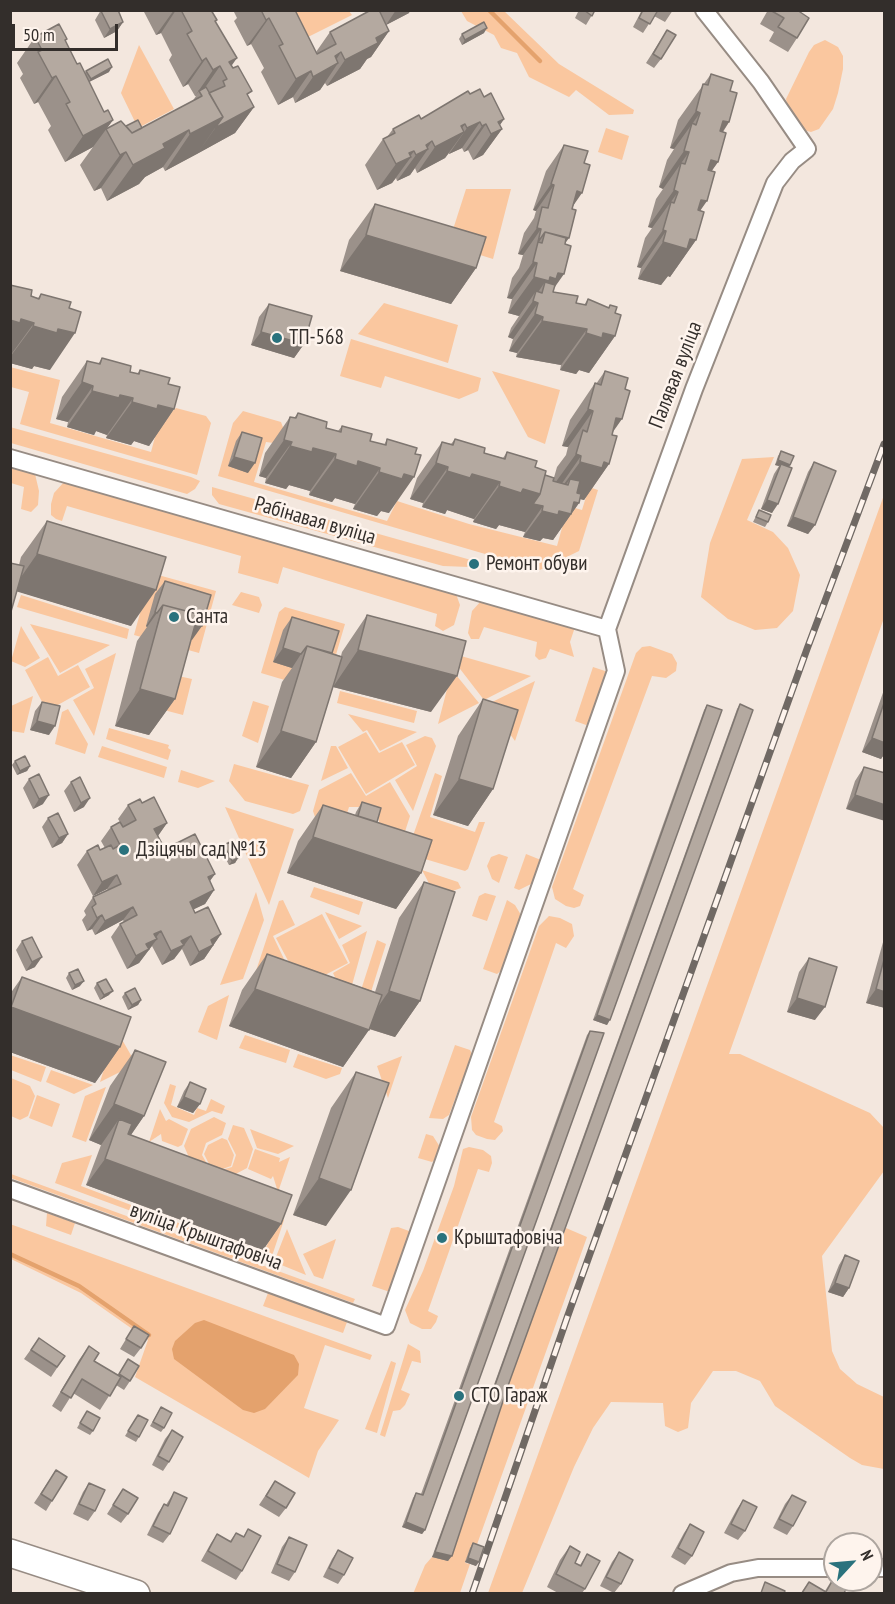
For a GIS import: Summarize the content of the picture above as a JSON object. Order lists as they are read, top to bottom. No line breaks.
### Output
{"streets":{"street":["Палявая вуліца","Рабінавая вуліца","вуліца Крыштафовіча"]},"crossings":[["Палявая вуліца","Рабінавая вуліца"],["Палявая вуліца","вуліца Крыштафовіча"],["Рабінавая вуліца","вуліца Крыштафовіча"]],"places":["ТП-568","Ремонт обуви","Санта","Дзіцячы сад №13","Крыштафовіча","СТО Гараж"],"scale_bar":"50 m","north":"top right"}
